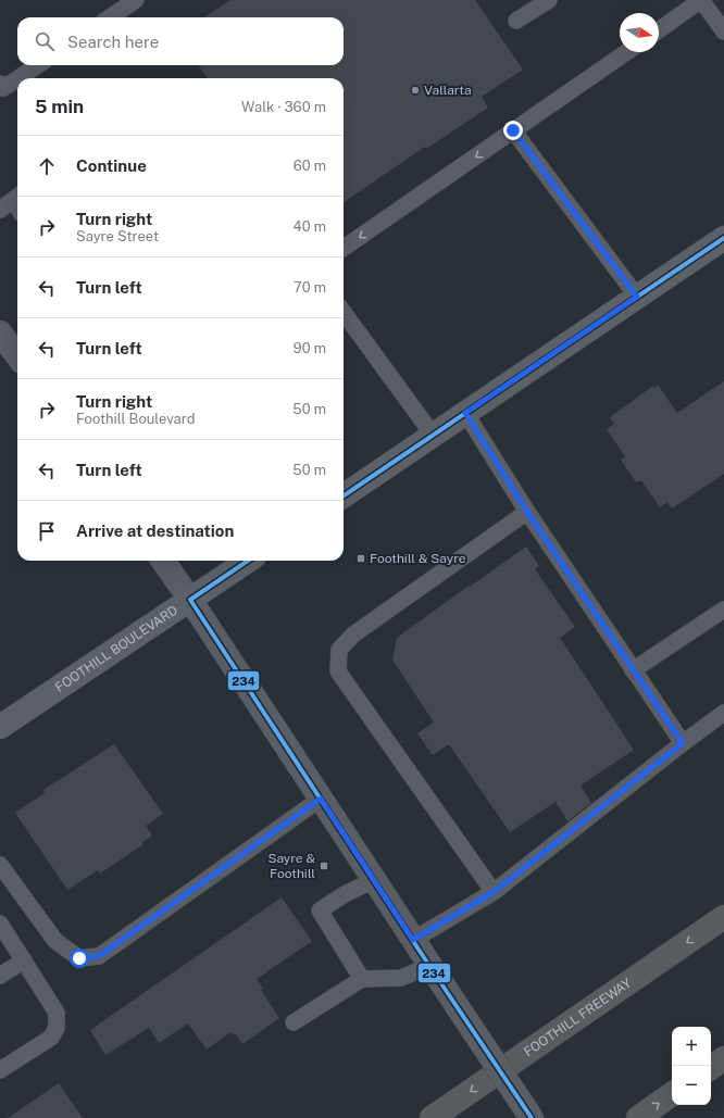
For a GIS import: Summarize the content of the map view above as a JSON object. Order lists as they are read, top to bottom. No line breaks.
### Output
{"streets":{"highway":["FOOTHILL FREEWAY"],"main road":["FOOTHILL BOULEVARD"]},"one_way":["FOOTHILL FREEWAY"],"places":{"other":["Vallarta"],"transit":["Foothill & Sayre","Sayre & Foothill"]},"lines":["transit line 234"],"north":"right","page":{"search":"Search here","heading":["5 min","Walk · 360 m"],"list":[["Continue","60 m"],["Turn right","Sayre Street","40 m"],["Turn left","70 m"],["Turn left","90 m"],["Turn right","Foothill Boulevard","50 m"],["Turn left","50 m"],"Arrive at destination"],"map_buttons":["+","−"]}}
